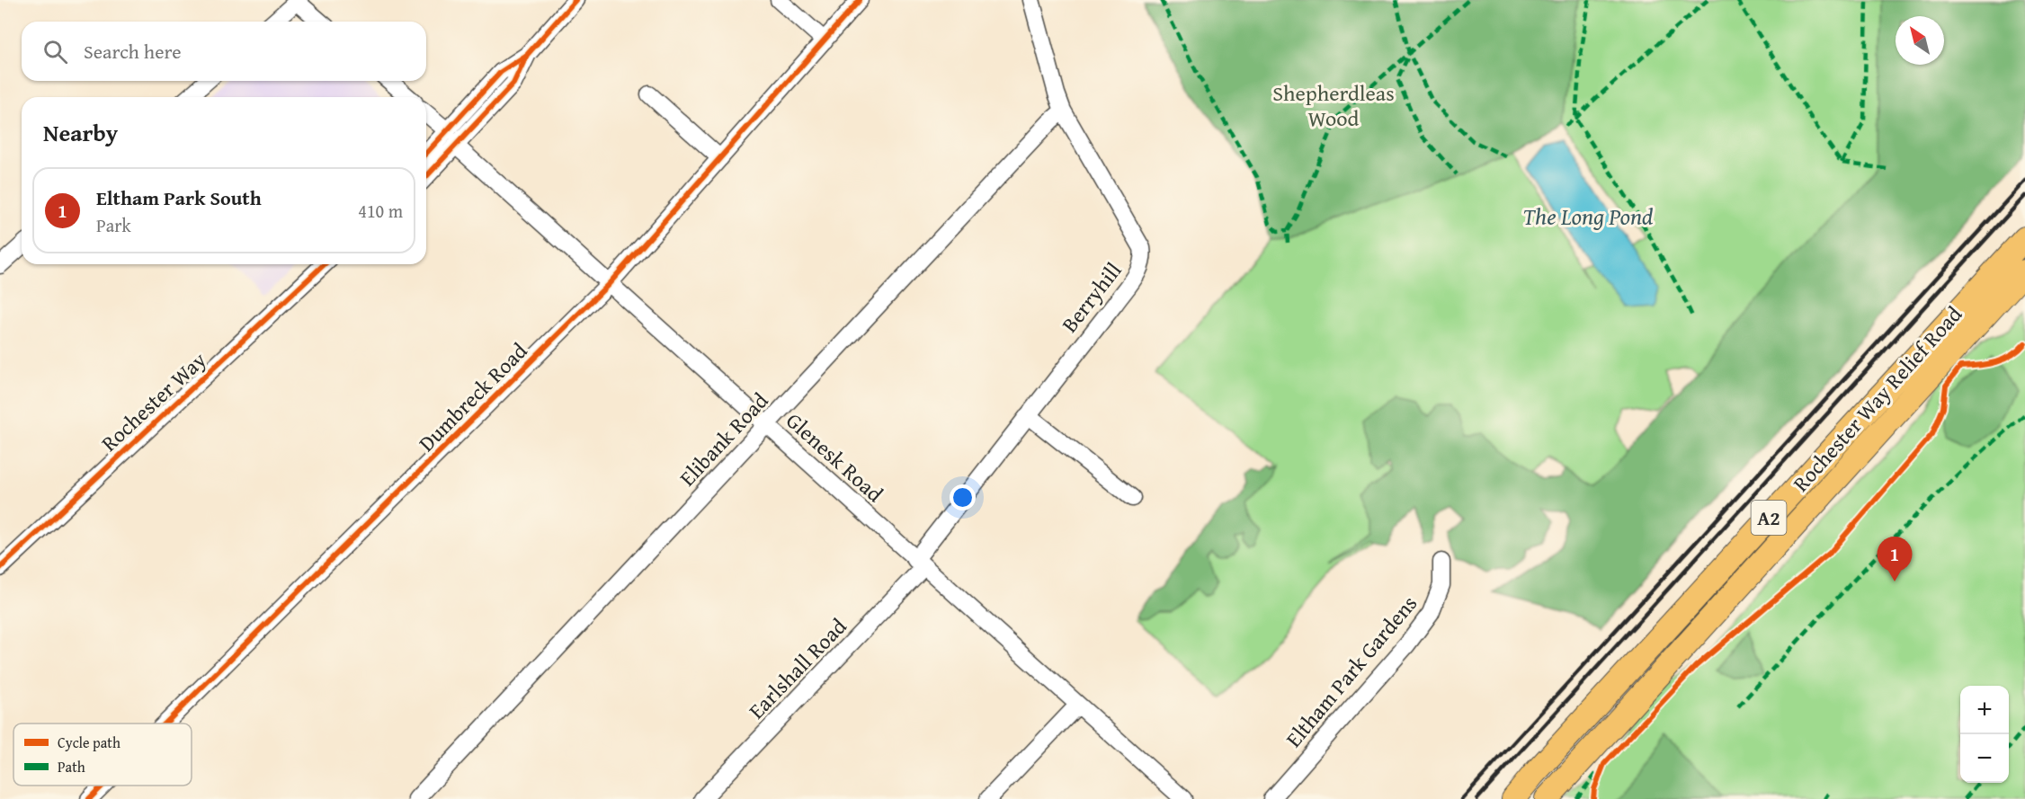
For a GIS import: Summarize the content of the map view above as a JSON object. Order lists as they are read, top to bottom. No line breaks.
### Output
{"streets":{"highway":["Rochester Way Relief Road","A2"],"street":["Berryhill","Dumbreck Road","Rochester Way","Elibank Road","Glenesk Road","Earlshall Road","Eltham Park Gardens"]},"crossings":[["Berryhill","Elibank Road"],["Berryhill","Glenesk Road"],["Berryhill","Earlshall Road"],["Dumbreck Road","Glenesk Road"],["Elibank Road","Glenesk Road"],["Glenesk Road","Earlshall Road"]],"water":["The Long Pond"],"parks":["Shepherdleas Wood"],"legend":["Cycle path","Path"],"north":"top left","page":{"search":"Search here","heading":"Nearby","list":[{"mark":"1","name":"Eltham Park South","note":"Park","value":"410 m"}],"pins":"1","map_buttons":["+","−"]}}
